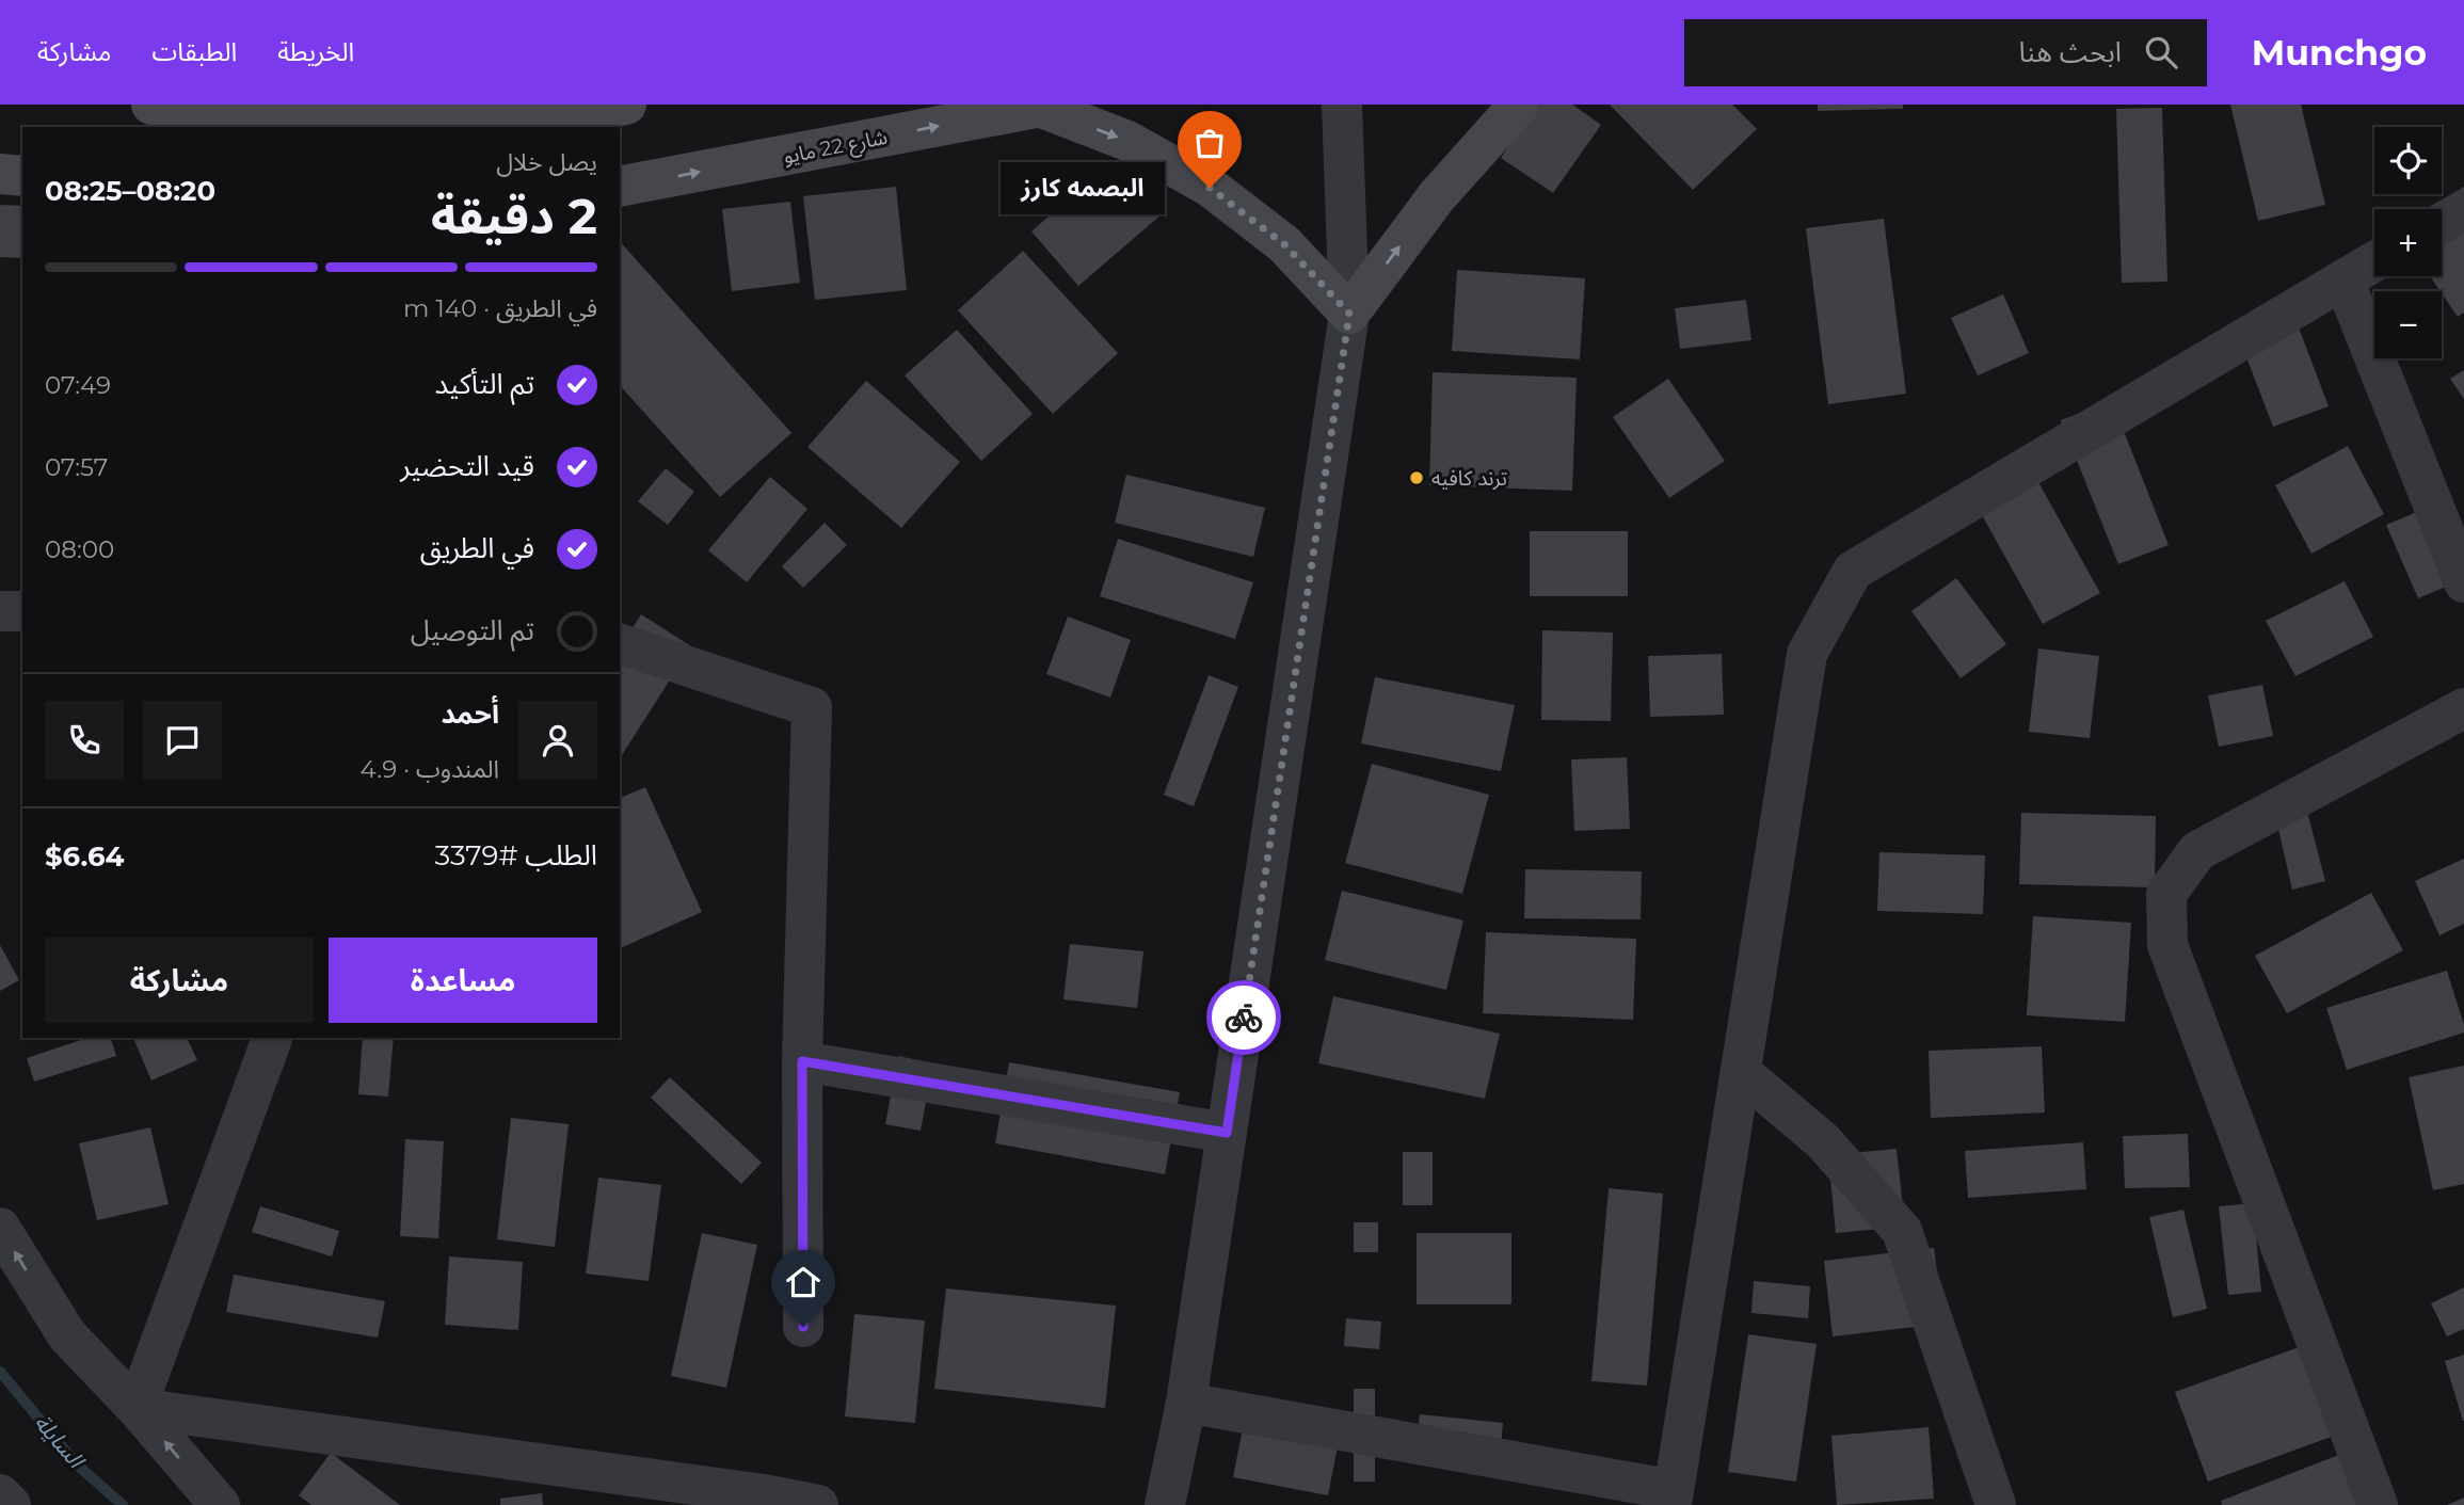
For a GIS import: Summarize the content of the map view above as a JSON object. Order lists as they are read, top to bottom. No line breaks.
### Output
{"streets":{"main road":["شارع 22 مايو"]},"one_way":["شارع 22 مايو"],"water":["السايلة"],"places":["البصمه كارز","ترند كافيه"],"page":{"header":"Munchgo","search":"ابحث هنا","nav":["الخريطة","الطبقات","مشاركة"],"map_buttons":["+","−"],"heading":["2 دقيقة","يصل خلال","08:20–08:25"],"panel":["أحمد","المندوب · 4.9","الطلب #3379","$6.64"],"bubble":"البصمه كارز","bar":"في الطريق · 140 m","list":[["تم التأكيد","07:49"],["قيد التحضير","07:57"],["في الطريق","08:00"],"تم التوصيل"],"buttons":["مساعدة","مشاركة"]}}
